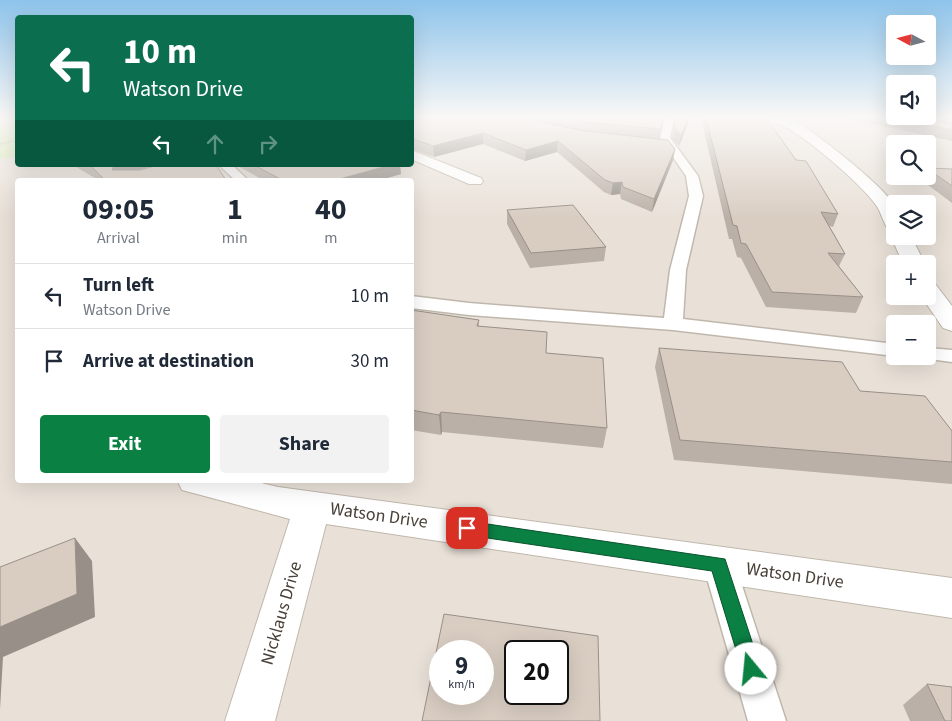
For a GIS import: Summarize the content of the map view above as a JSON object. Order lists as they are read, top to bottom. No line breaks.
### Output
{"streets":{"street":["Watson Drive","Nicklaus Drive"]},"crossings":[["Watson Drive","Nicklaus Drive"]],"north":"left","page":{"map_buttons":["+","−"],"turn":["10 m","Watson Drive"],"eta":["09:05","Arrival","1","min","40","m"],"list":[{"name":"Turn left","note":"Watson Drive","value":"10 m"},{"name":"Arrive at destination","value":"30 m"}],"buttons":["Exit","Share"],"speed":"9 km/h","limit":"20"}}
